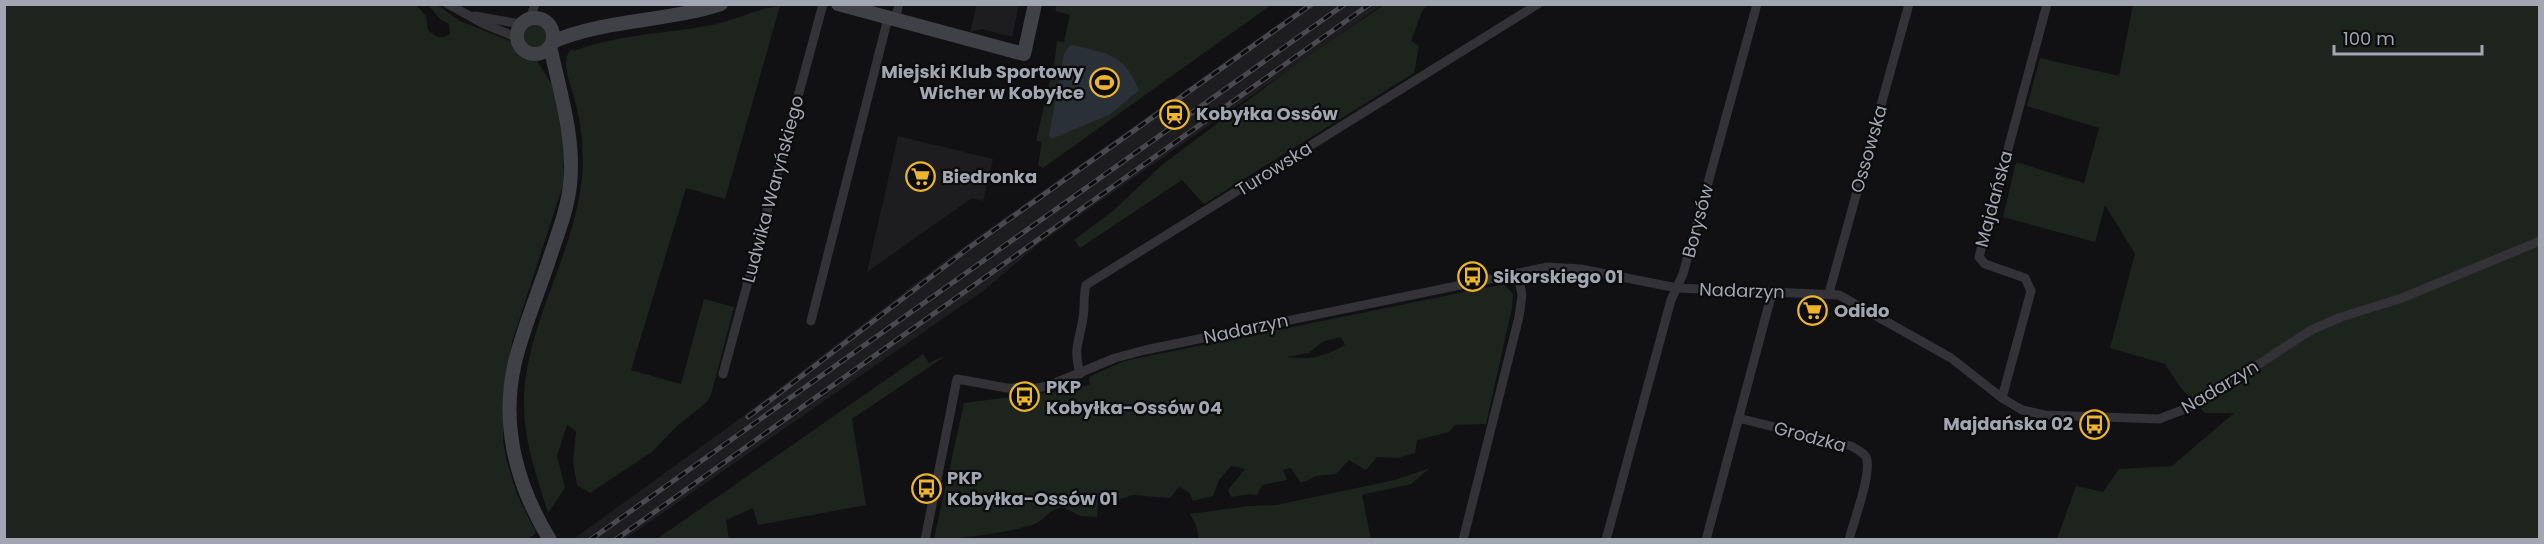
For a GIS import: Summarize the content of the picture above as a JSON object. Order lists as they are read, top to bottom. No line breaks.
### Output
{"streets":{"street":["Ossowska","Turowska","Ludwika Waryńskiego","Majdańska","Borysów","Nadarzyn","Grodzka"]},"crossings":[["Ossowska","Nadarzyn"],["Turowska","Nadarzyn"],["Majdańska","Nadarzyn"],["Borysów","Nadarzyn"]],"places":{"sports":["Miejski Klub Sportowy Wicher w Kobyłce"],"station":["Kobyłka Ossów"],"supermarket":["Biedronka","Odido"],"bus stop":["Sikorskiego 01","PKP Kobyłka-Ossów 04","Majdańska 02","PKP Kobyłka-Ossów 01"]},"scale_bar":"100 m"}
